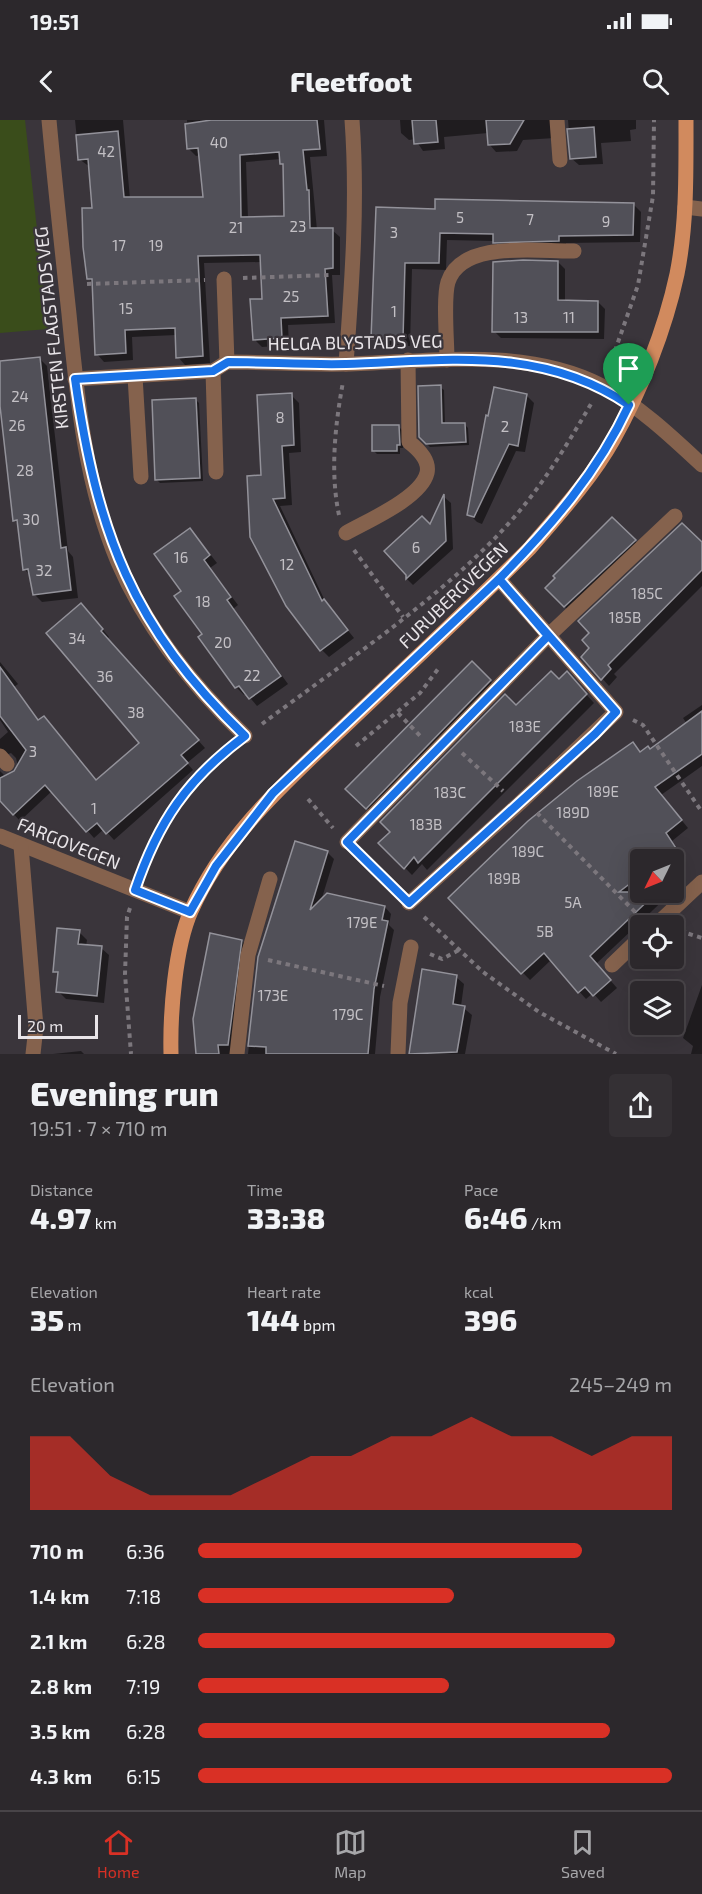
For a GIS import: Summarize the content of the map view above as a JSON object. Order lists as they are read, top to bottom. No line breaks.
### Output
{"streets":{"main road":["FURUBERGVEGEN"],"street":["KIRSTEN FLAGSTADS VEG","HELGA BLYSTADS VEG","FARGOVEGEN"]},"crossings":[["HELGA BLYSTADS VEG","FURUBERGVEGEN"],["FURUBERGVEGEN","FARGOVEGEN"]],"house_numbers":["40","42","5","7","9","23","21","3","17","19","25","15","1","13","11","24","8","26","2","28","30","6","16","12","32","185C","18","185B","34","20","22","36","38","183E","3","189E","183C","1","189D","183B","189C","189B","5A","179E","5B","173E","179C"],"scale_bar":"20 m","north":"bottom left","page":{"status":"19:51","header":"Fleetfoot","scale":"20 m","heading":["Evening run","19:51 · 7 × 710 m"],"stats":[["Distance","4.97 km"],["Time","33:38"],["Pace","6:46 /km"],["Elevation","35 m"],["Heart rate","144 bpm"],["kcal","396"]],"chart":["Elevation","245–249 m"],"list":[{"name":"710 m","note":"6:36"},{"name":"1.4 km","note":"7:18"},{"name":"2.1 km","note":"6:28"},{"name":"2.8 km","note":"7:19"},{"name":"3.5 km","note":"6:28"},{"name":"4.3 km","note":"6:15"}],"tabs":["Home","Map","Saved"]}}
